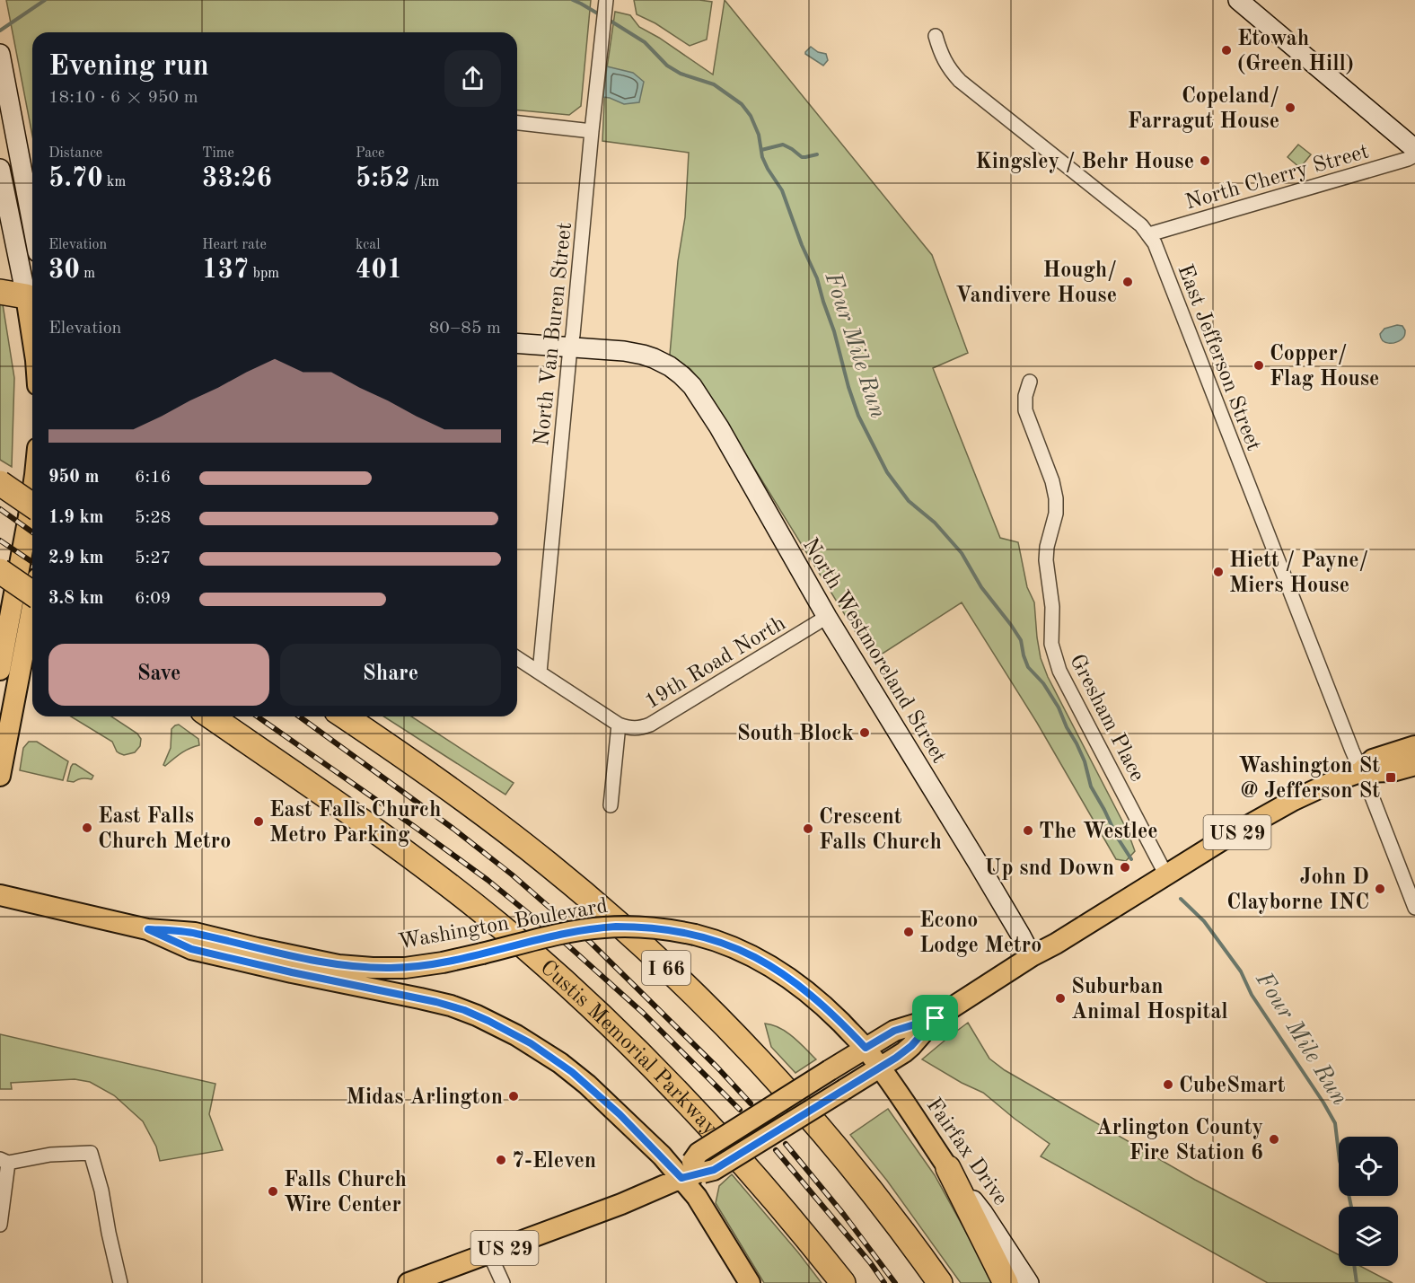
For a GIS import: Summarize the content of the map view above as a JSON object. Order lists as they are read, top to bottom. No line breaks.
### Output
{"streets":{"highway":["I 66","Custis Memorial Parkway"],"main road":["US 29","Washington Boulevard","Fairfax Drive"],"street":["North Cherry Street","North Van Buren Street","East Jefferson Street","North Westmoreland Street","19th Road North","Gresham Place"]},"crossings":[["North Cherry Street","East Jefferson Street"],["North Van Buren Street","North Westmoreland Street"],["North Van Buren Street","19th Road North"],["East Jefferson Street","US 29"],["North Westmoreland Street","19th Road North"],["North Westmoreland Street","US 29"],["Gresham Place","US 29"],["US 29","Washington Boulevard"],["US 29","Fairfax Drive"],["Washington Boulevard","Fairfax Drive"]],"water":["Four Mile Run"],"places":{"other":["Etowah (Green Hill)","Copeland/ Farragut House","Kingsley / Behr House","Hough/ Vandivere House","Copper/ Flag House","Hiett / Payne/ Miers House","South Block","East Falls Church Metro Parking","East Falls Church Metro","Crescent Falls Church","The Westlee","Up snd Down","John D Clayborne INC","Econo Lodge Metro","Suburban Animal Hospital","CubeSmart","Midas Arlington","Arlington County Fire Station 6","7-Eleven","Falls Church Wire Center"],"transit":["Washington St @ Jefferson St"]},"page":{"heading":["Evening run","18:10 · 6 × 950 m"],"stats":[["Distance","5.70 km"],["Time","33:26"],["Pace","5:52 /km"],["Elevation","30 m"],["Heart rate","137 bpm"],["kcal","401"]],"chart":["Elevation","80–85 m"],"list":[{"name":"950 m","note":"6:16"},{"name":"1.9 km","note":"5:28"},{"name":"2.9 km","note":"5:27"},{"name":"3.8 km","note":"6:09"}],"buttons":["Save","Share"]}}
